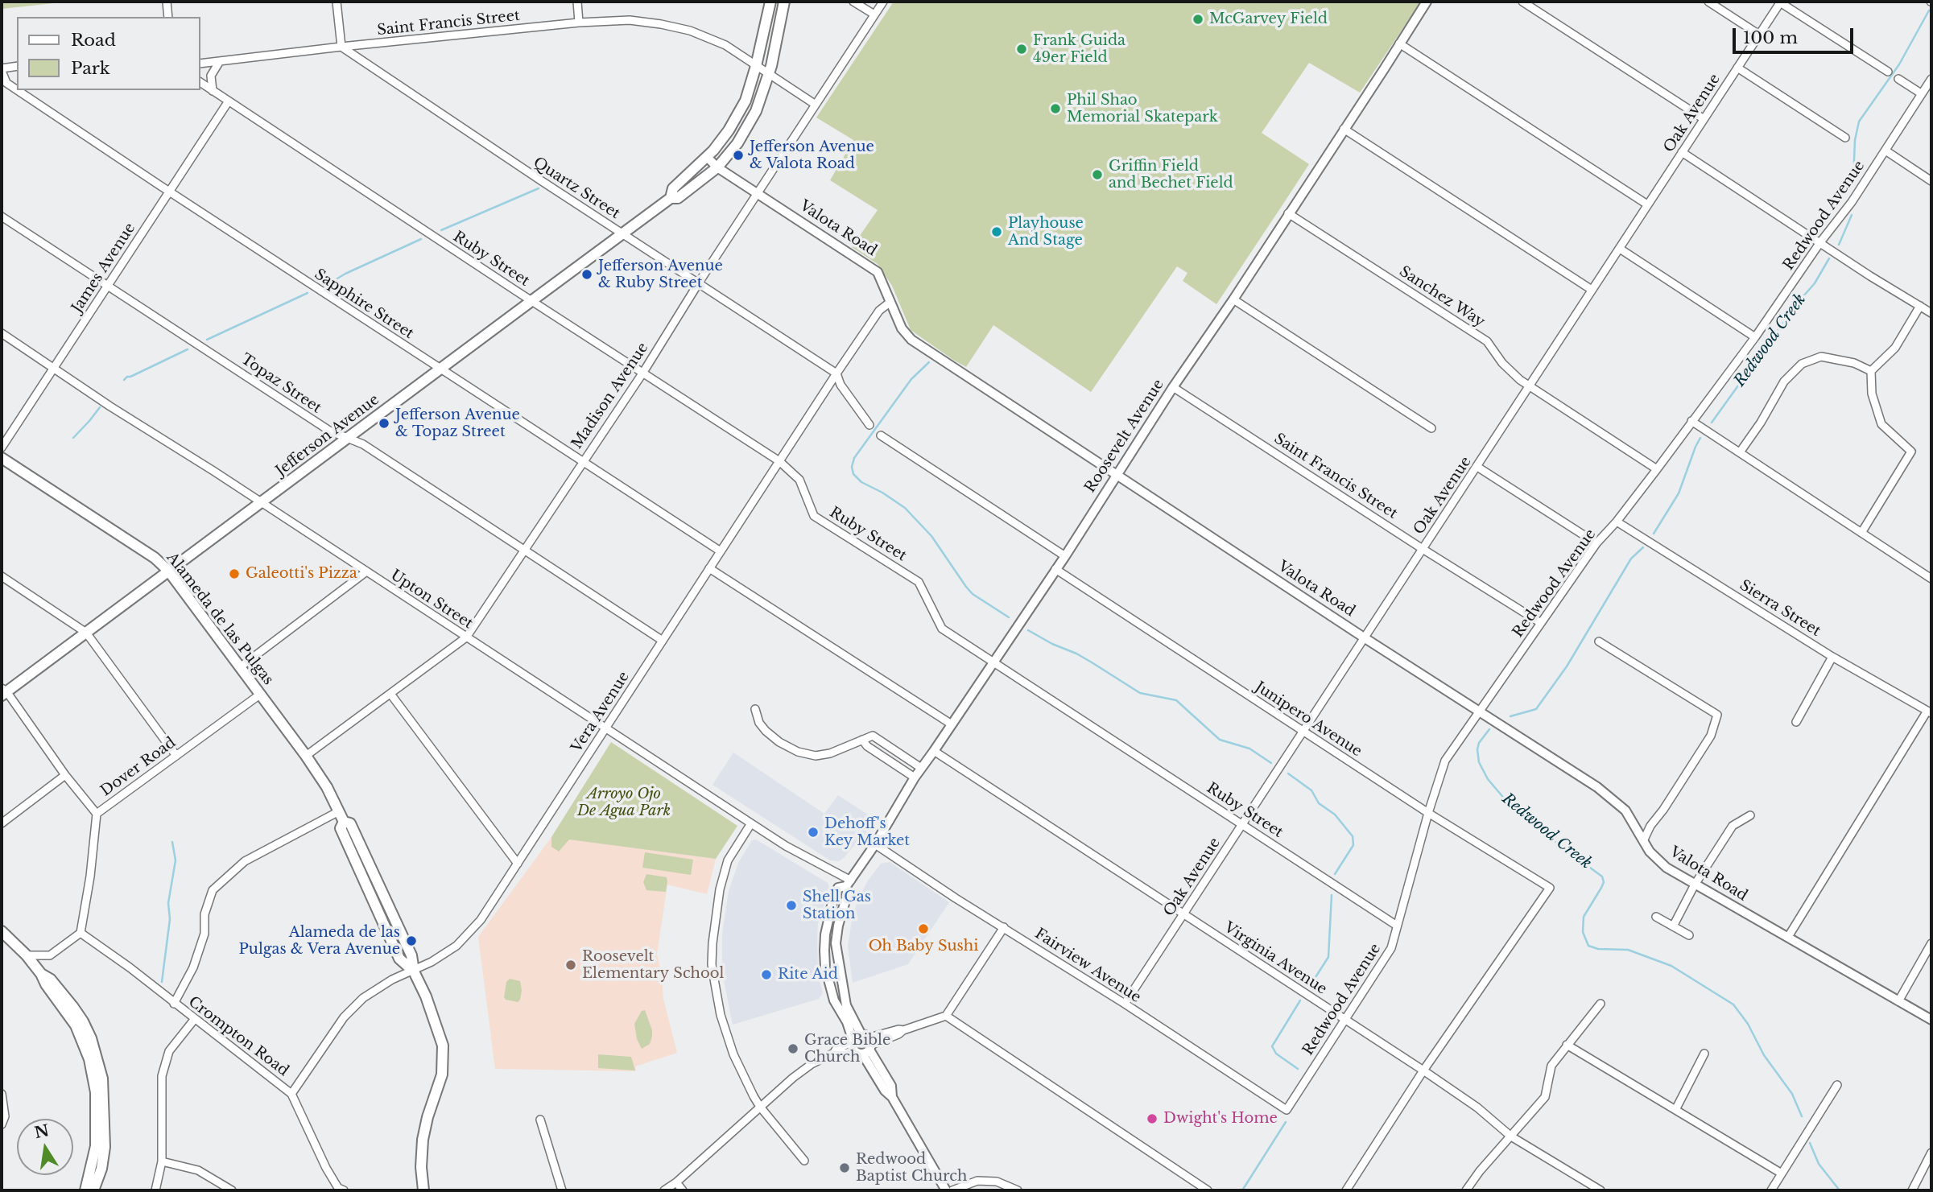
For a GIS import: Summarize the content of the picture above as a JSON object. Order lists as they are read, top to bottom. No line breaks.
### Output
{"streets":{"main road":["Jefferson Avenue","Alameda de las Pulgas"],"street":["Saint Francis Street","Oak Avenue","Quartz Street","Redwood Avenue","Valota Road","Ruby Street","James Avenue","Sanchez Way","Sapphire Street","Topaz Street","Madison Avenue","Roosevelt Avenue","Upton Street","Sierra Street","Vera Avenue","Junipero Avenue","Dover Road","Virginia Avenue","Fairview Avenue","Crompton Road"]},"crossings":[["Saint Francis Street","Oak Avenue"],["Saint Francis Street","Quartz Street"],["Saint Francis Street","Redwood Avenue"],["Saint Francis Street","Madison Avenue"],["Saint Francis Street","Jefferson Avenue"],["Saint Francis Street","Roosevelt Avenue"],["Oak Avenue","Valota Road"],["Oak Avenue","Ruby Street"],["Oak Avenue","Sanchez Way"],["Oak Avenue","Junipero Avenue"],["Oak Avenue","Virginia Avenue"],["Oak Avenue","Fairview Avenue"],["Quartz Street","Madison Avenue"],["Quartz Street","Jefferson Avenue"],["Quartz Street","Vera Avenue"],["Redwood Avenue","Valota Road"],["Redwood Avenue","Ruby Street"],["Redwood Avenue","Sanchez Way"],["Redwood Avenue","Sierra Street"],["Redwood Avenue","Junipero Avenue"],["Redwood Avenue","Virginia Avenue"],["Redwood Avenue","Fairview Avenue"],["Valota Road","Madison Avenue"],["Valota Road","Jefferson Avenue"],["Valota Road","Roosevelt Avenue"],["Valota Road","Vera Avenue"],["Ruby Street","James Avenue"],["Ruby Street","Madison Avenue"],["Ruby Street","Jefferson Avenue"],["Ruby Street","Roosevelt Avenue"],["Ruby Street","Vera Avenue"],["James Avenue","Sapphire Street"],["James Avenue","Topaz Street"],["James Avenue","Upton Street"],["Sanchez Way","Roosevelt Avenue"],["Sapphire Street","Madison Avenue"],["Sapphire Street","Jefferson Avenue"],["Sapphire Street","Vera Avenue"],["Topaz Street","Madison Avenue"],["Topaz Street","Jefferson Avenue"],["Topaz Street","Vera Avenue"],["Madison Avenue","Upton Street"],["Madison Avenue","Alameda de las Pulgas"],["Jefferson Avenue","Upton Street"],["Jefferson Avenue","Alameda de las Pulgas"],["Roosevelt Avenue","Upton Street"],["Roosevelt Avenue","Junipero Avenue"],["Roosevelt Avenue","Virginia Avenue"],["Roosevelt Avenue","Fairview Avenue"],["Upton Street","Vera Avenue"],["Alameda de las Pulgas","Vera Avenue"],["Alameda de las Pulgas","Dover Road"],["Vera Avenue","Crompton Road"],["Junipero Avenue","Virginia Avenue"],["Dover Road","Crompton Road"]],"water":["Redwood Creek"],"parks":["Arroyo Ojo De Agua Park"],"places":["McGarvey Field","Frank Guida 49er Field","Phil Shao Memorial Skatepark","Jefferson Avenue & Valota Road","Griffin Field and Bechet Field","Playhouse And Stage","Jefferson Avenue & Ruby Street","Jefferson Avenue & Topaz Street","Galeotti's Pizza","Dehoff's Key Market","Shell Gas Station","Oh Baby Sushi","Alameda de las Pulgas & Vera Avenue","Roosevelt Elementary School","Rite Aid","Grace Bible Church","Dwight's Home","Redwood Baptist Church"],"legend":["Road","Park"],"scale_bar":"100 m","north":"top"}
